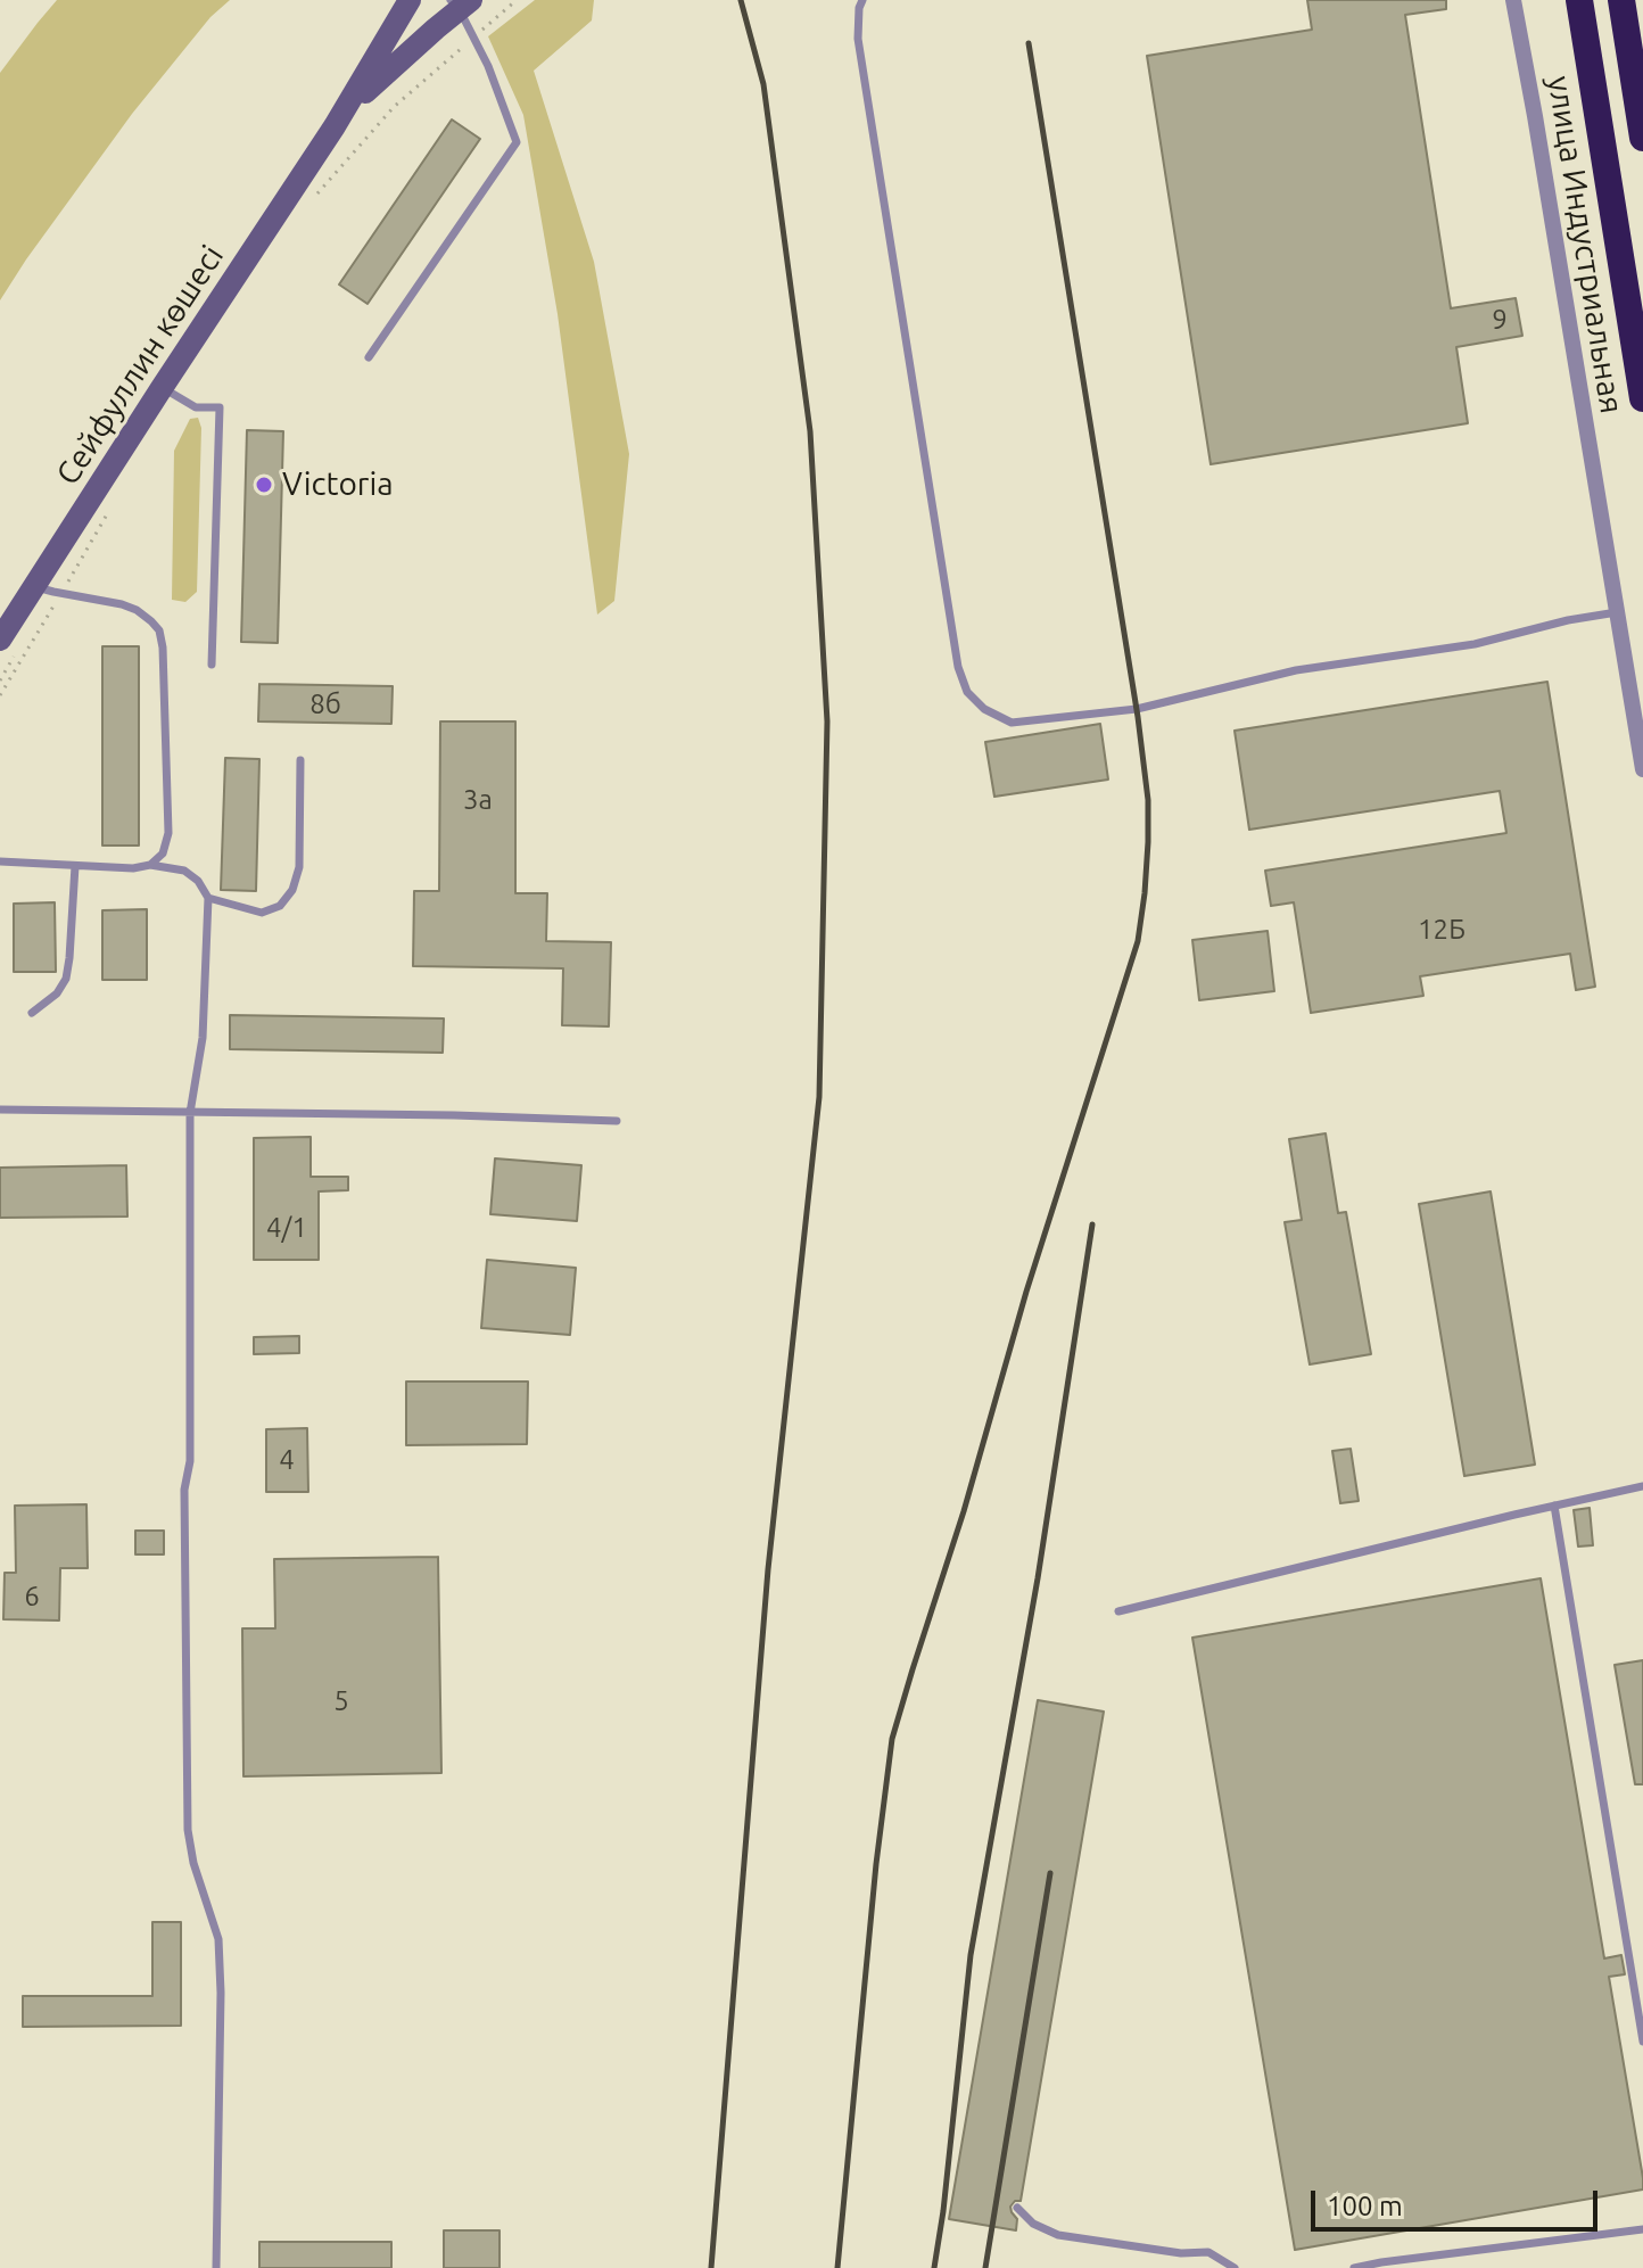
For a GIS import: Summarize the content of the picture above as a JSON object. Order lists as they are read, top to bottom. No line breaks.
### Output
{"streets":{"main road":["Сейфуллин көшесі"],"street":["улица Индустриальная"]},"places":["Victoria"],"house_numbers":["9","8б","3а","12Б","4/1","4","6","5"],"scale_bar":"100 m"}
